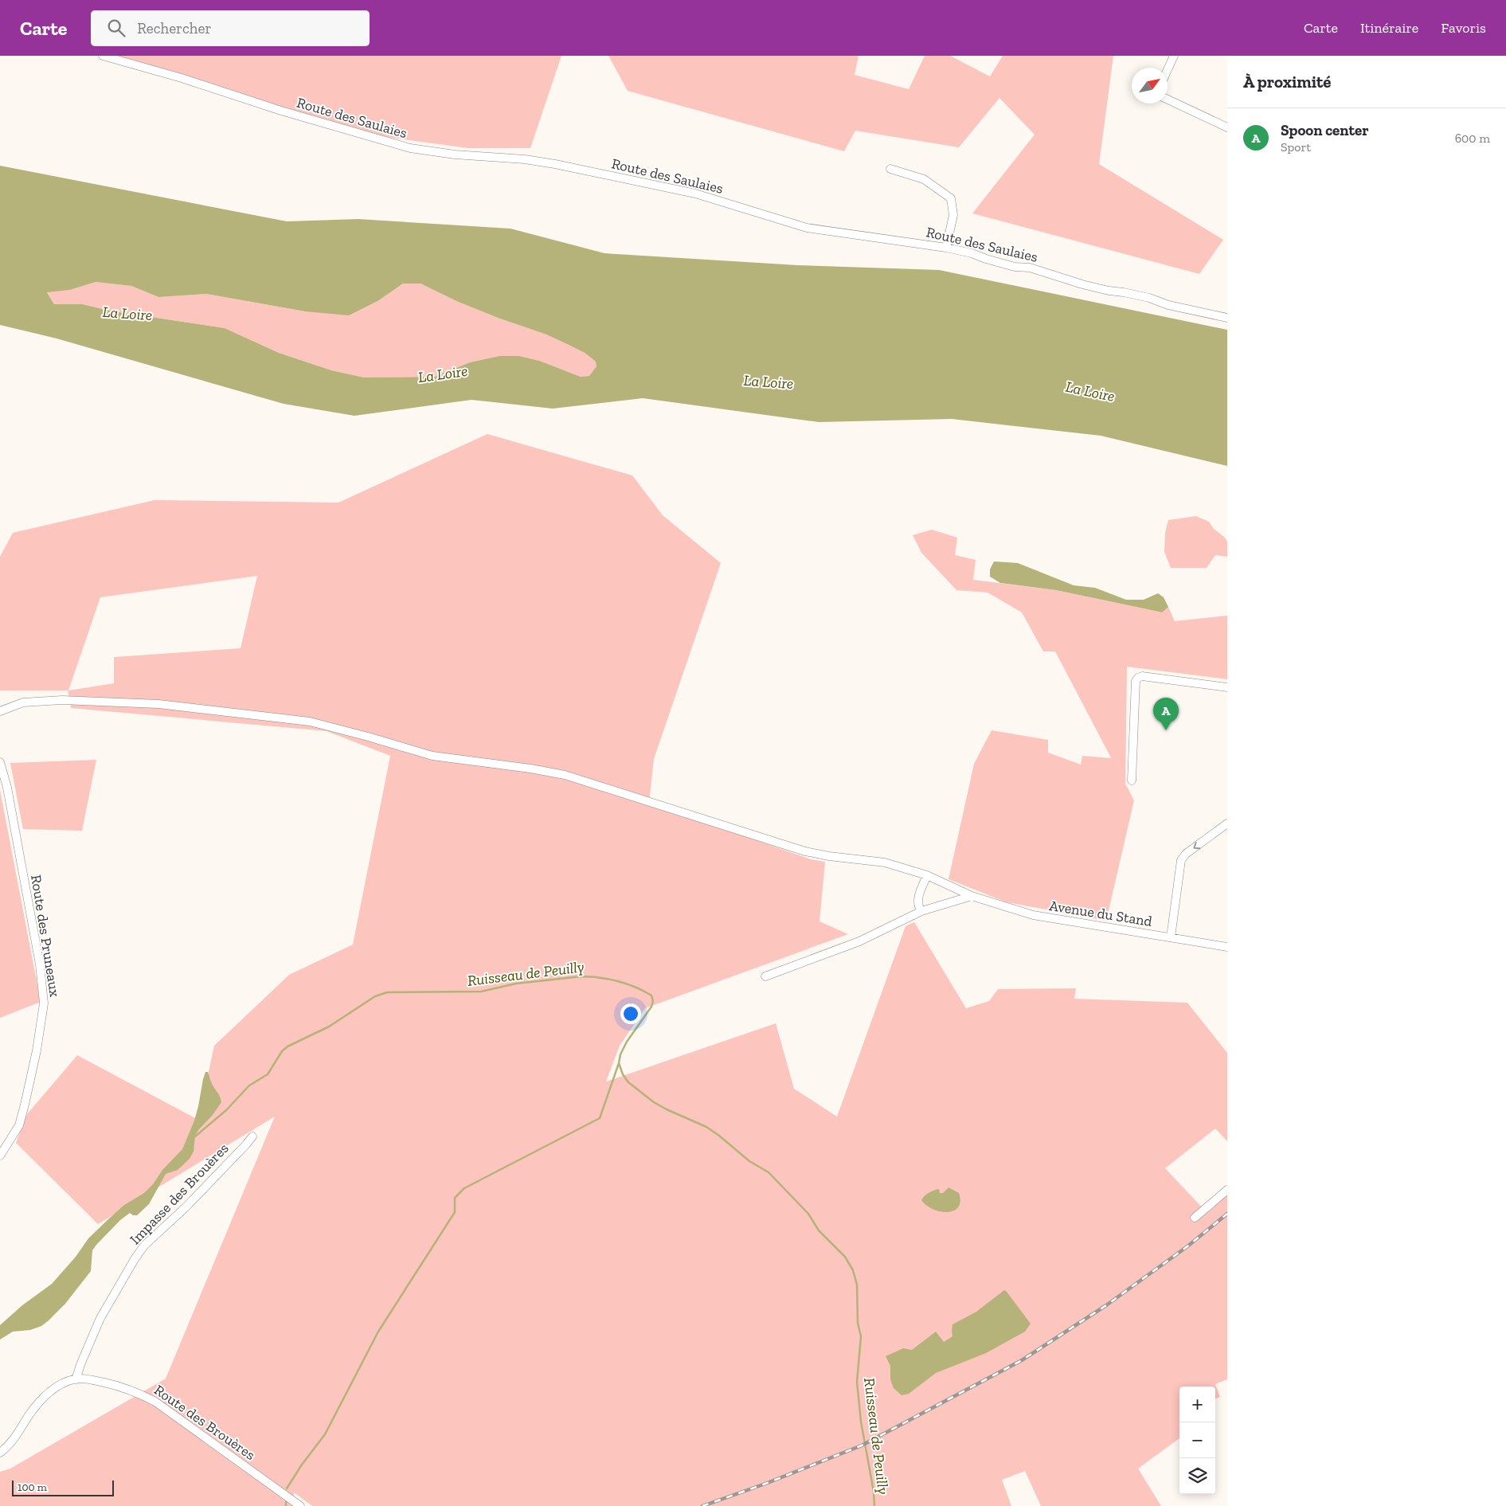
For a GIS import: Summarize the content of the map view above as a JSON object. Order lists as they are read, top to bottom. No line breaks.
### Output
{"streets":{"street":["Route des Saulaies","Avenue du Stand","Route des Pruneaux","Impasse des Brouères","Route des Brouères"]},"crossings":[["Impasse des Brouères","Route des Brouères"]],"water":["La Loire","Ruisseau de Peuilly"],"scale_bar":"100 m","north":"top right","page":{"header":"Carte","search":"Rechercher","nav":["Carte","Itinéraire","Favoris"],"heading":"À proximité","list":[{"mark":"A","name":"Spoon center","note":"Sport","value":"600 m"}],"pins":"A","map_buttons":["+","−"],"scale":"100 m"}}
